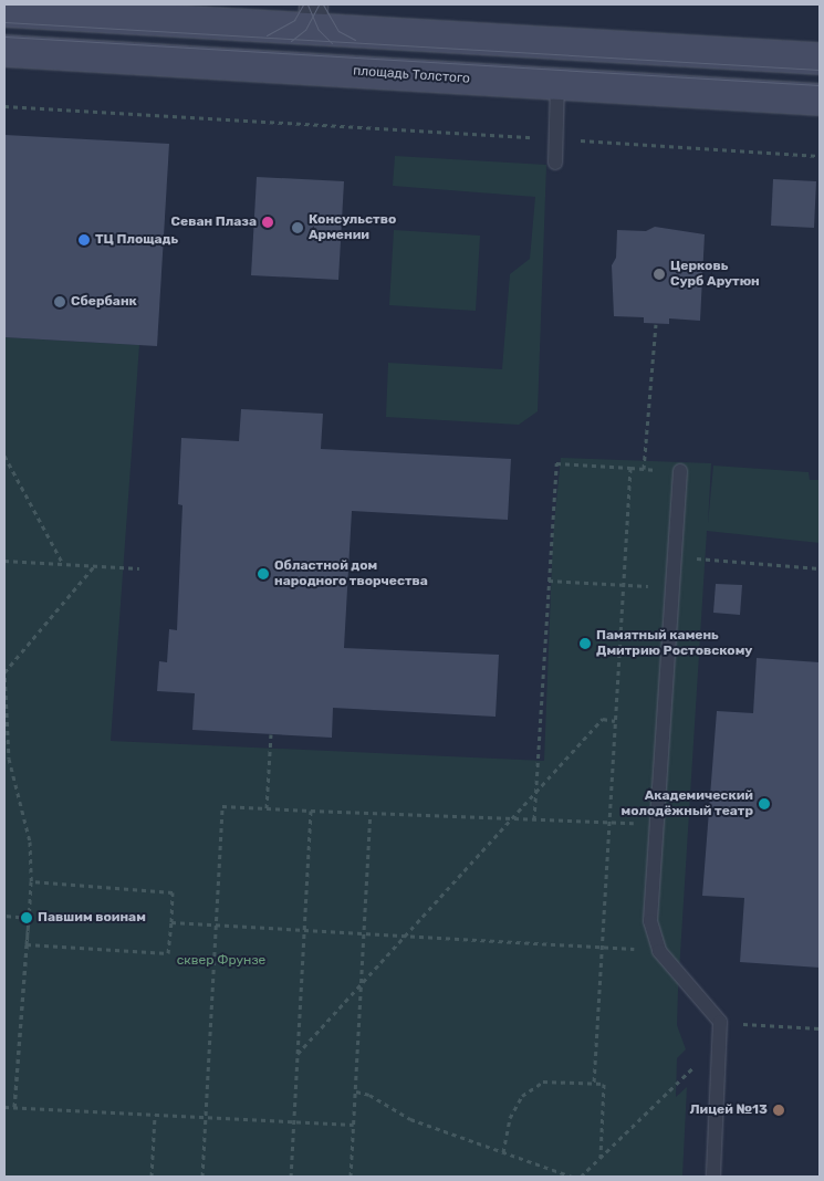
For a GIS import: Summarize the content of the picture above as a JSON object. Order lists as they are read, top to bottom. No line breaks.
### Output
{"streets":{"main road":["площадь Толстого"]},"parks":["сквер Фрунзе"],"places":["Севан Плаза","Консульство Армении","ТЦ Площадь","Церковь Сурб Арутюн","Сбербанк","Областной дом народного творчества","Памятный камень Дмитрию Ростовскому","Академический молодёжный театр","Павшим воинам","Лицей №13"]}
